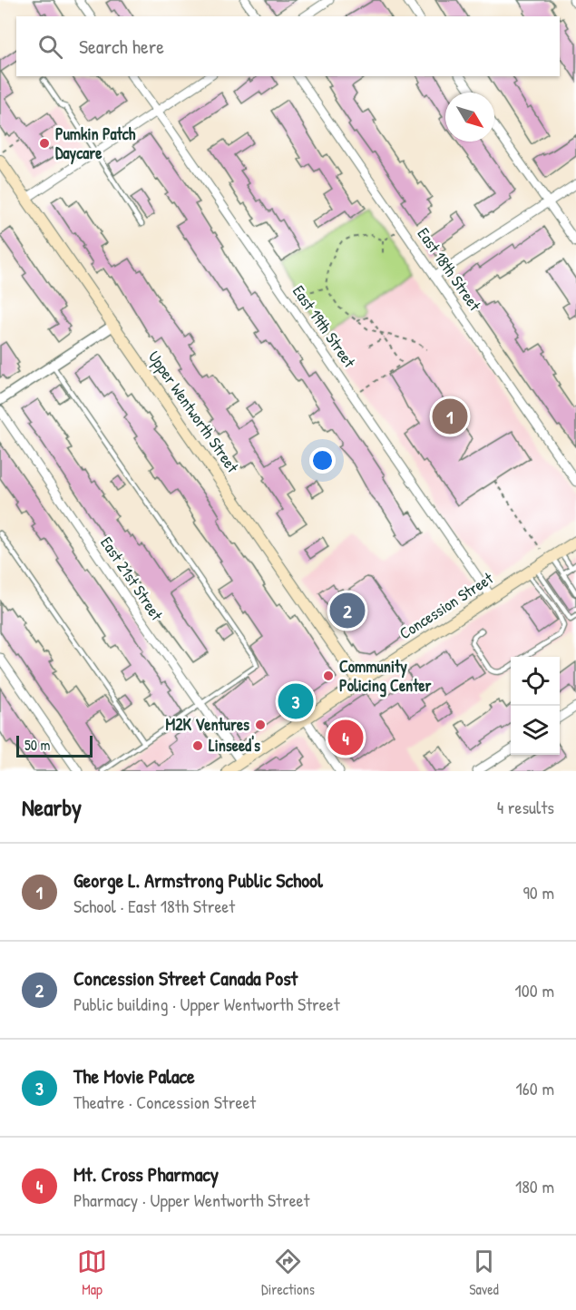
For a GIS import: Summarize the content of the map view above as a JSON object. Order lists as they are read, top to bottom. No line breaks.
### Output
{"streets":{"main road":["Upper Wentworth Street","Concession Street"],"street":["East 18th Street","East 19th Street","East 21st Street"]},"crossings":[["East 19th Street","Concession Street"],["Upper Wentworth Street","Concession Street"],["East 21st Street","Concession Street"]],"places":["Pumkin Patch Daycare","Community Policing Center","M2K Ventures","Linseed's"],"scale_bar":"50 m","north":"bottom right","page":{"search":"Search here","pins":["1","2","3","4"],"scale":"50 m","heading":["Nearby","4 results"],"list":[{"mark":"1","name":"George L. Armstrong Public School","note":"School · East 18th Street","value":"90 m"},{"mark":"2","name":"Concession Street Canada Post","note":"Public building · Upper Wentworth Street","value":"100 m"},{"mark":"3","name":"The Movie Palace","note":"Theatre · Concession Street","value":"160 m"},{"mark":"4","name":"Mt. Cross Pharmacy","note":"Pharmacy · Upper Wentworth Street","value":"180 m"}],"nav":["Map","Directions","Saved"]}}
